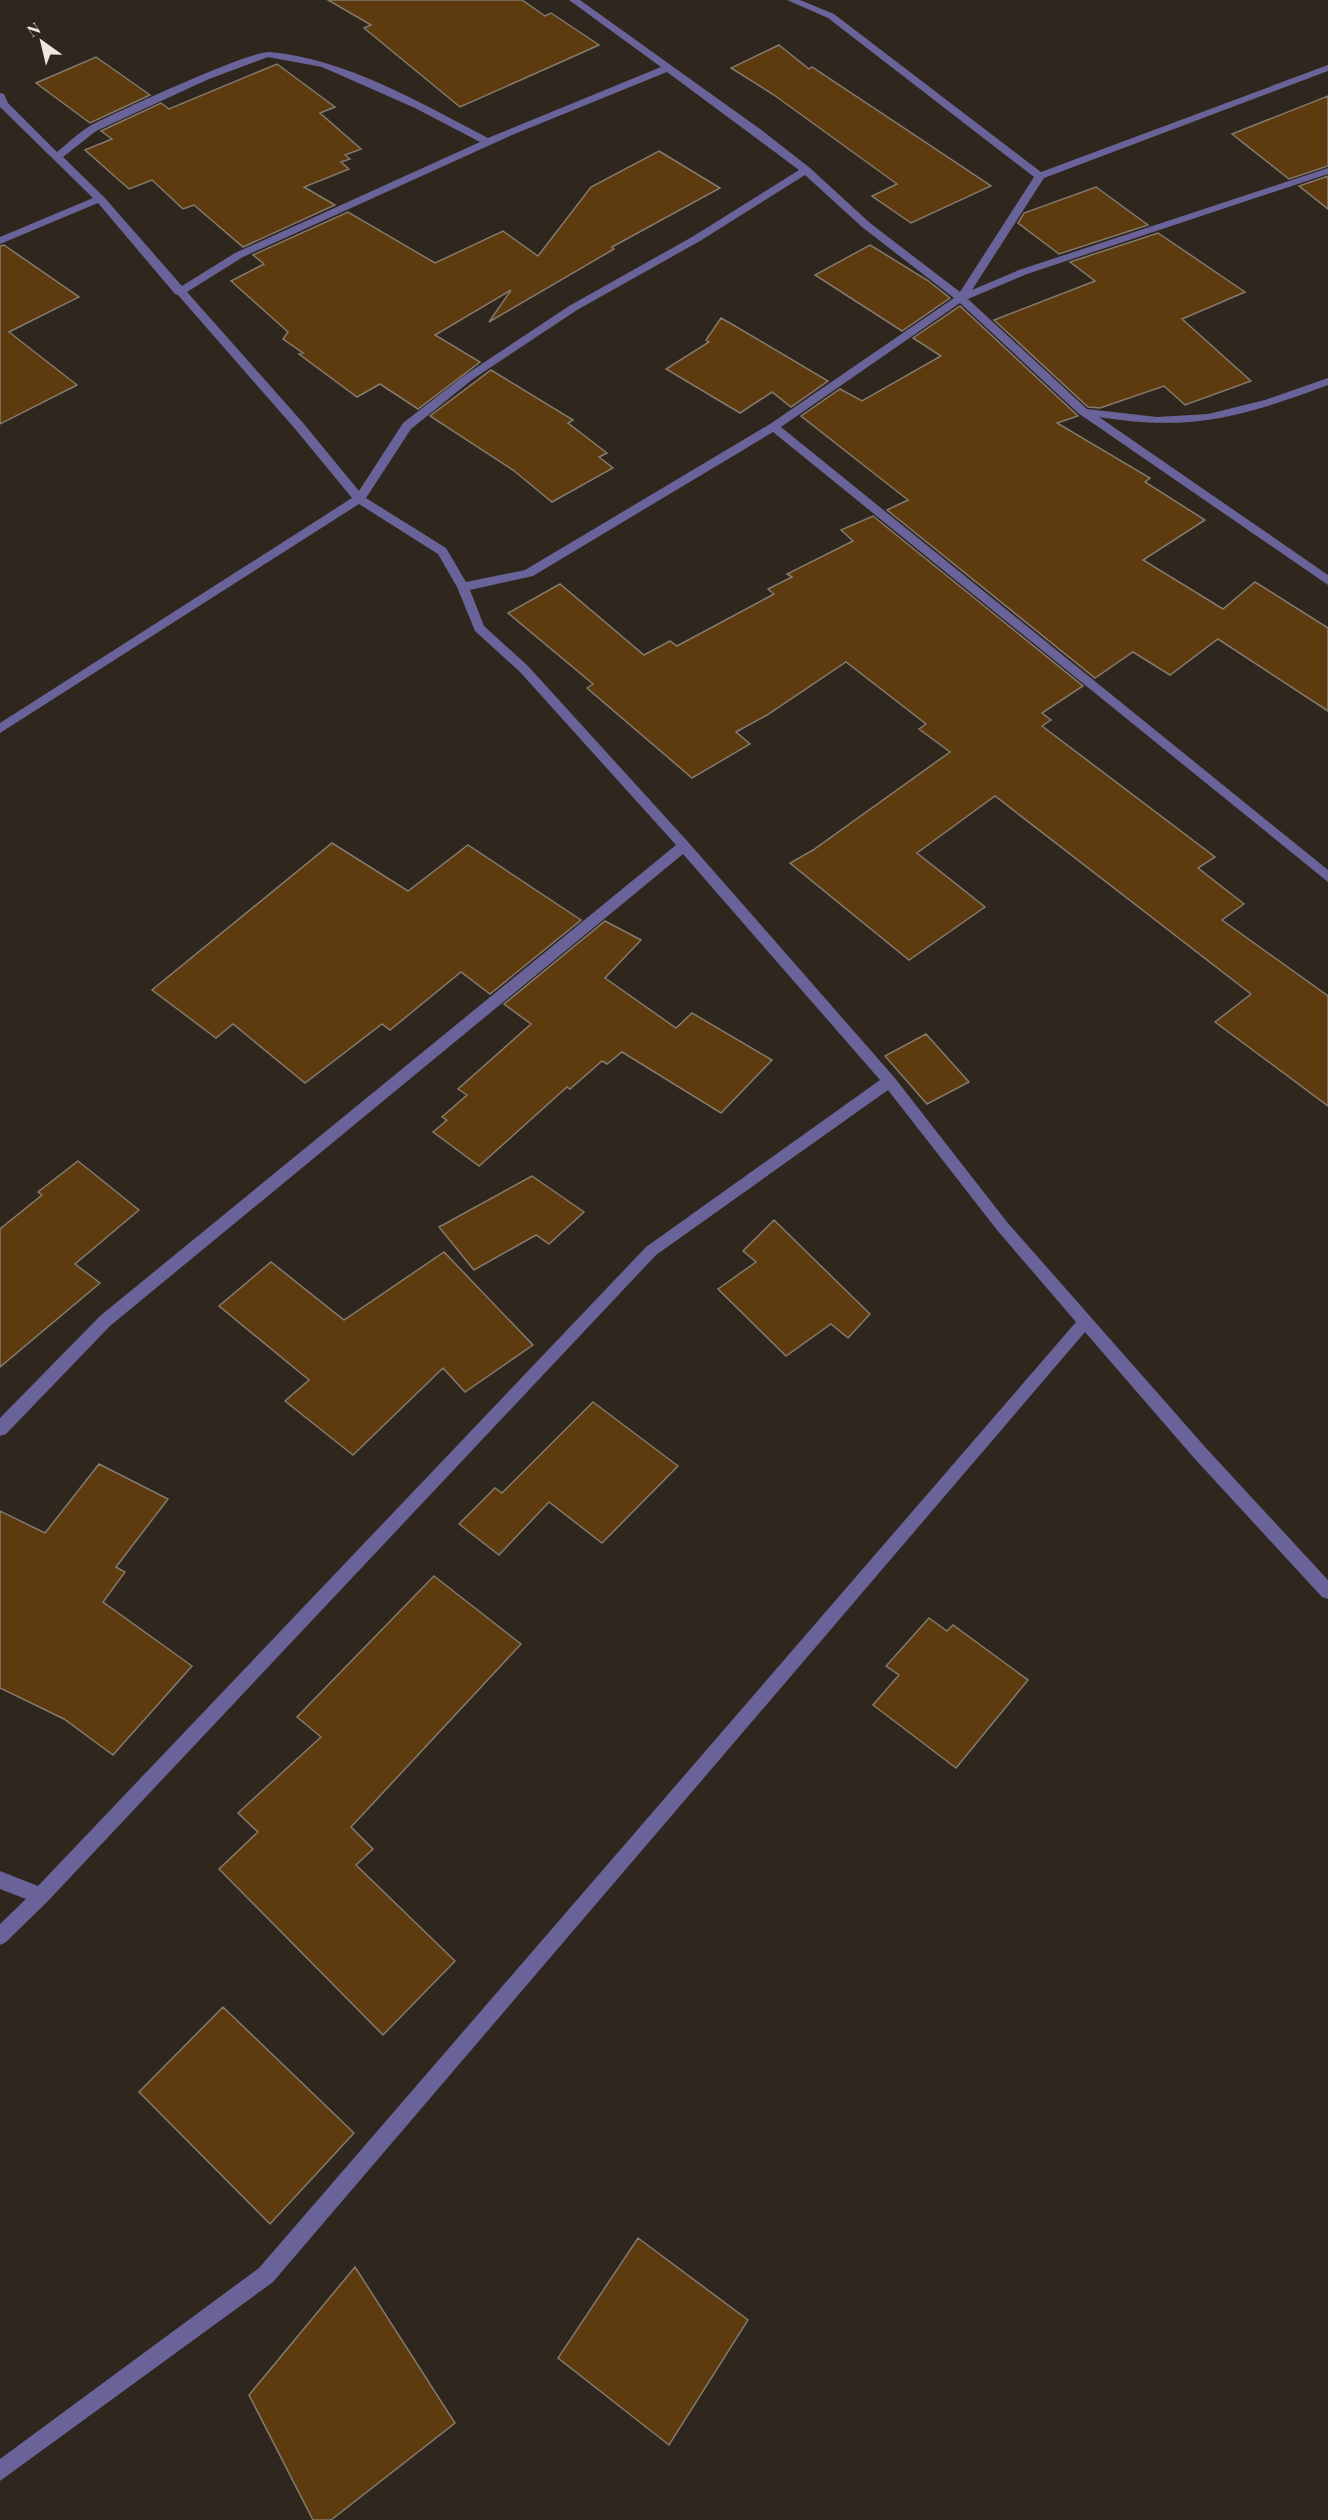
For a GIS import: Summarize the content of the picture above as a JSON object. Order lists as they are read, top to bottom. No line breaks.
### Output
{"north":"top left"}
